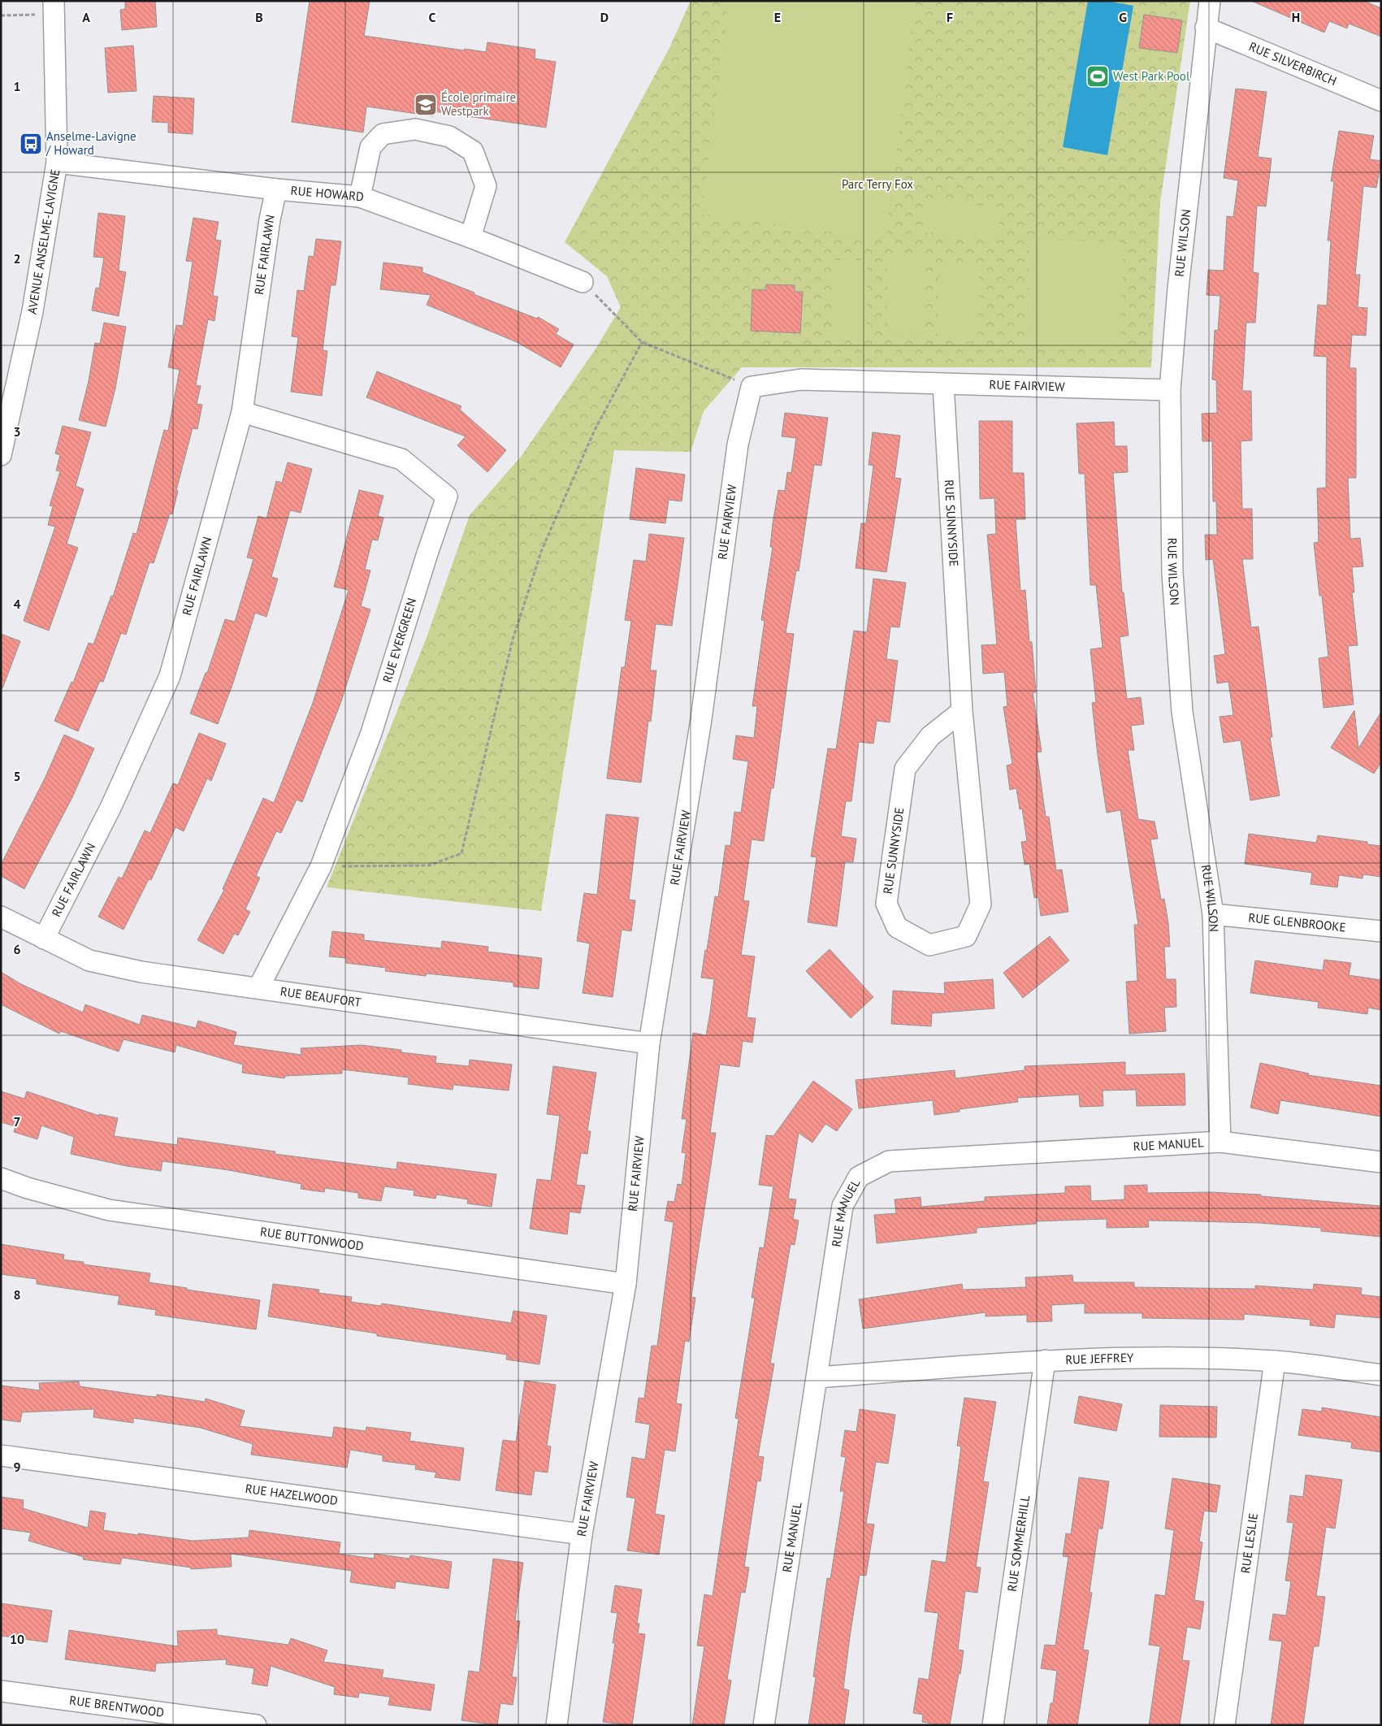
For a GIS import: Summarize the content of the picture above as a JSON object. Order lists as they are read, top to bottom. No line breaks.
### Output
{"streets":{"street":["RUE SILVERBIRCH","RUE HOWARD","AVENUE ANSELME-LAVIGNE","RUE WILSON","RUE FAIRLAWN","RUE FAIRVIEW","RUE SUNNYSIDE","RUE EVERGREEN","RUE GLENBROOKE","RUE BEAUFORT","RUE MANUEL","RUE BUTTONWOOD","RUE JEFFREY","RUE HAZELWOOD","RUE SOMMERHILL","RUE LESLIE","RUE BRENTWOOD"]},"crossings":[["RUE SILVERBIRCH","RUE WILSON"],["RUE HOWARD","AVENUE ANSELME-LAVIGNE"],["RUE HOWARD","RUE FAIRLAWN"],["RUE WILSON","RUE FAIRVIEW"],["RUE WILSON","RUE GLENBROOKE"],["RUE WILSON","RUE MANUEL"],["RUE FAIRLAWN","RUE EVERGREEN"],["RUE FAIRLAWN","RUE BEAUFORT"],["RUE FAIRVIEW","RUE SUNNYSIDE"],["RUE FAIRVIEW","RUE BEAUFORT"],["RUE FAIRVIEW","RUE BUTTONWOOD"],["RUE FAIRVIEW","RUE HAZELWOOD"],["RUE EVERGREEN","RUE BEAUFORT"],["RUE MANUEL","RUE JEFFREY"],["RUE JEFFREY","RUE SOMMERHILL"],["RUE JEFFREY","RUE LESLIE"]],"parks":["Parc Terry Fox"],"places":{"sports":["West Park Pool"],"school or university":["École primaire Westpark"],"bus stop":["Anselme-Lavigne / Howard"]},"grid":{"columns":["A","B","C","D","E","F","G","H"],"rows":["1","2","3","4","5","6","7","8","9","10"]}}
